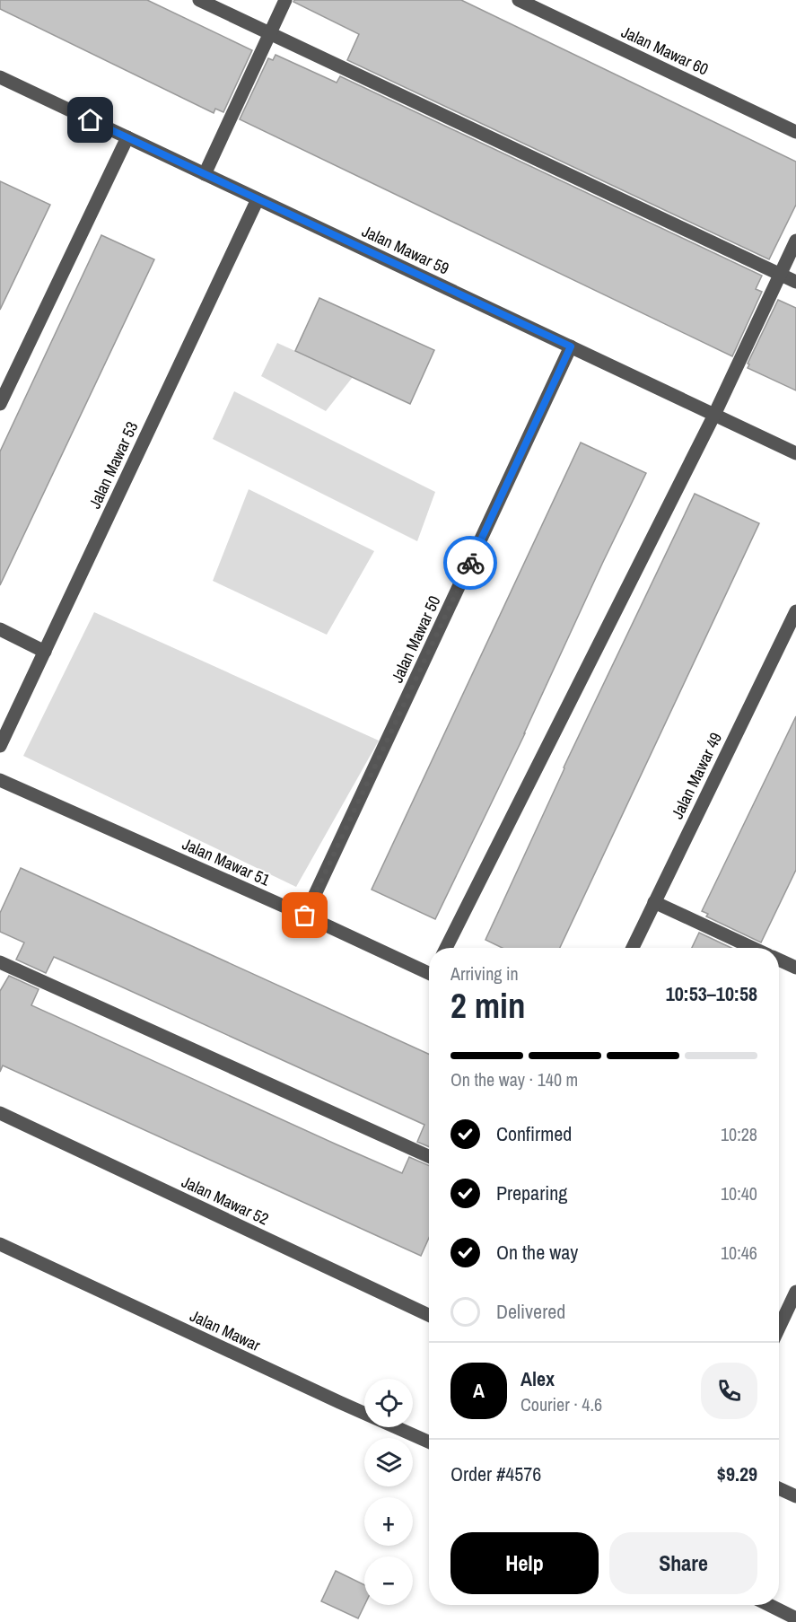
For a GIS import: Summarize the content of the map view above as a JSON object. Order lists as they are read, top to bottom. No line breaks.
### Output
{"streets":{"street":["Jalan Mawar 60","Jalan Mawar 59","Jalan Mawar 53","Jalan Mawar 50","Jalan Mawar 49","Jalan Mawar 51","Jalan Mawar 52","Jalan Mawar"]},"crossings":[["Jalan Mawar 59","Jalan Mawar 53"],["Jalan Mawar 59","Jalan Mawar 50"],["Jalan Mawar 50","Jalan Mawar 51"]],"page":{"heading":["2 min","Arriving in","10:53–10:58"],"panel":["Alex","Courier · 4.6","Order #4576","$9.29"],"bar":"On the way · 140 m","list":[["Confirmed","10:28"],["Preparing","10:40"],["On the way","10:46"],"Delivered"],"round":"A","map_buttons":["+","−"],"buttons":["Help","Share"]}}
